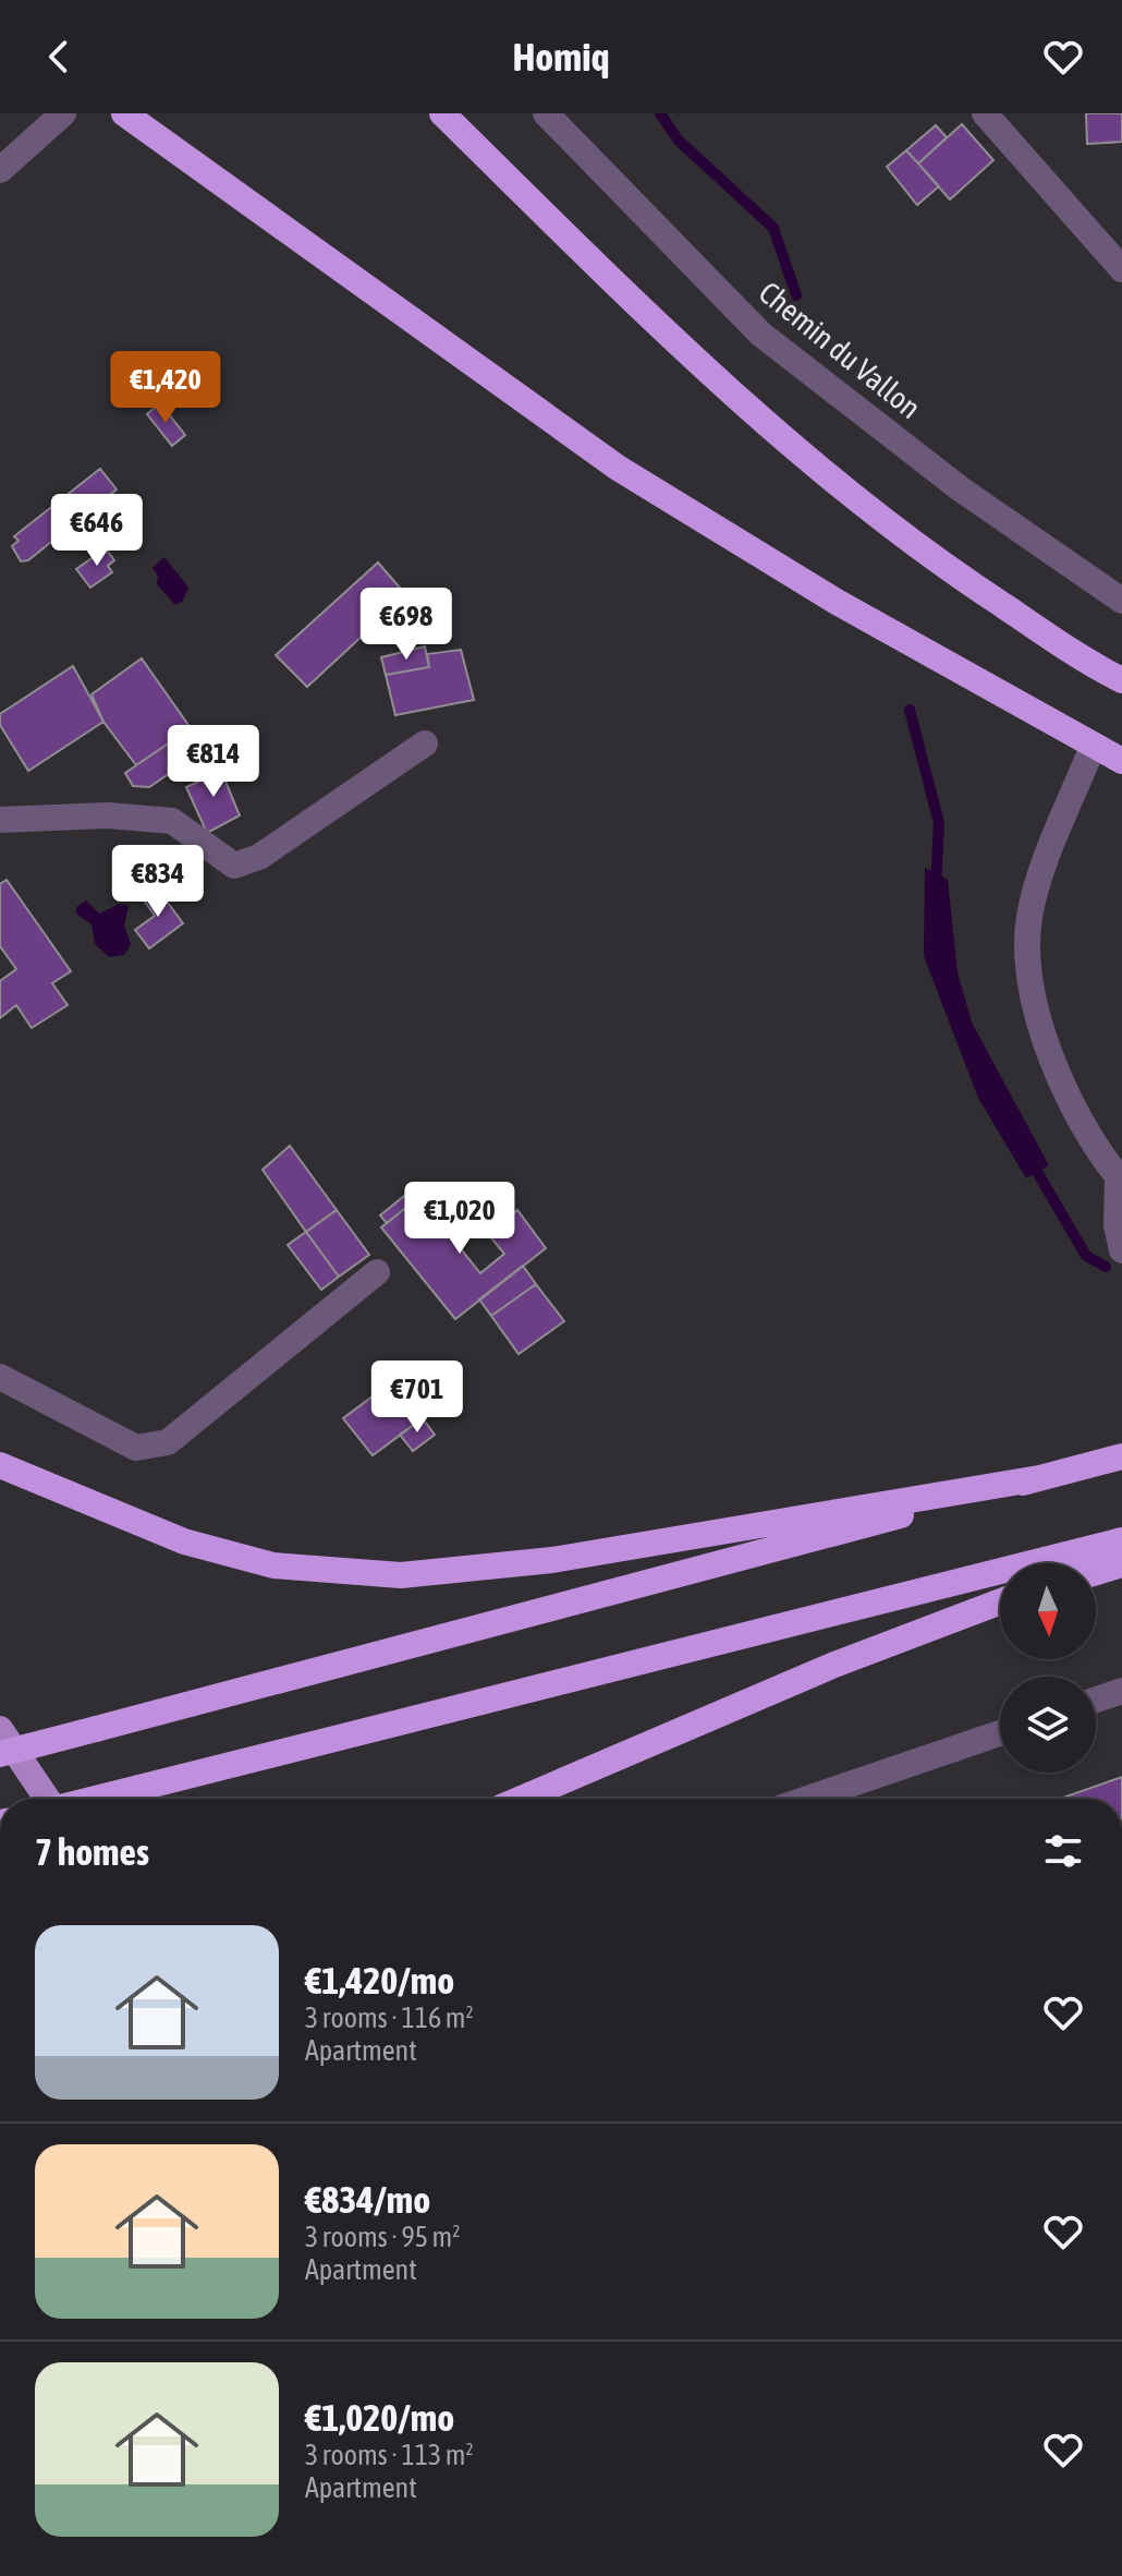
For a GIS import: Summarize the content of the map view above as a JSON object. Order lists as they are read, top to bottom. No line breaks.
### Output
{"streets":{"street":["Chemin du Vallon"]},"north":"bottom","page":{"header":"Homiq","price":["€1,420","€646","€698","€814","€834","€1,020","€701"],"heading":"7 homes","list":[{"name":"€1,420/mo","note":"3 rooms · 116 m² · Apartment"},{"name":"€834/mo","note":"3 rooms · 95 m² · Apartment"},{"name":"€1,020/mo","note":"3 rooms · 113 m² · Apartment"}]}}
